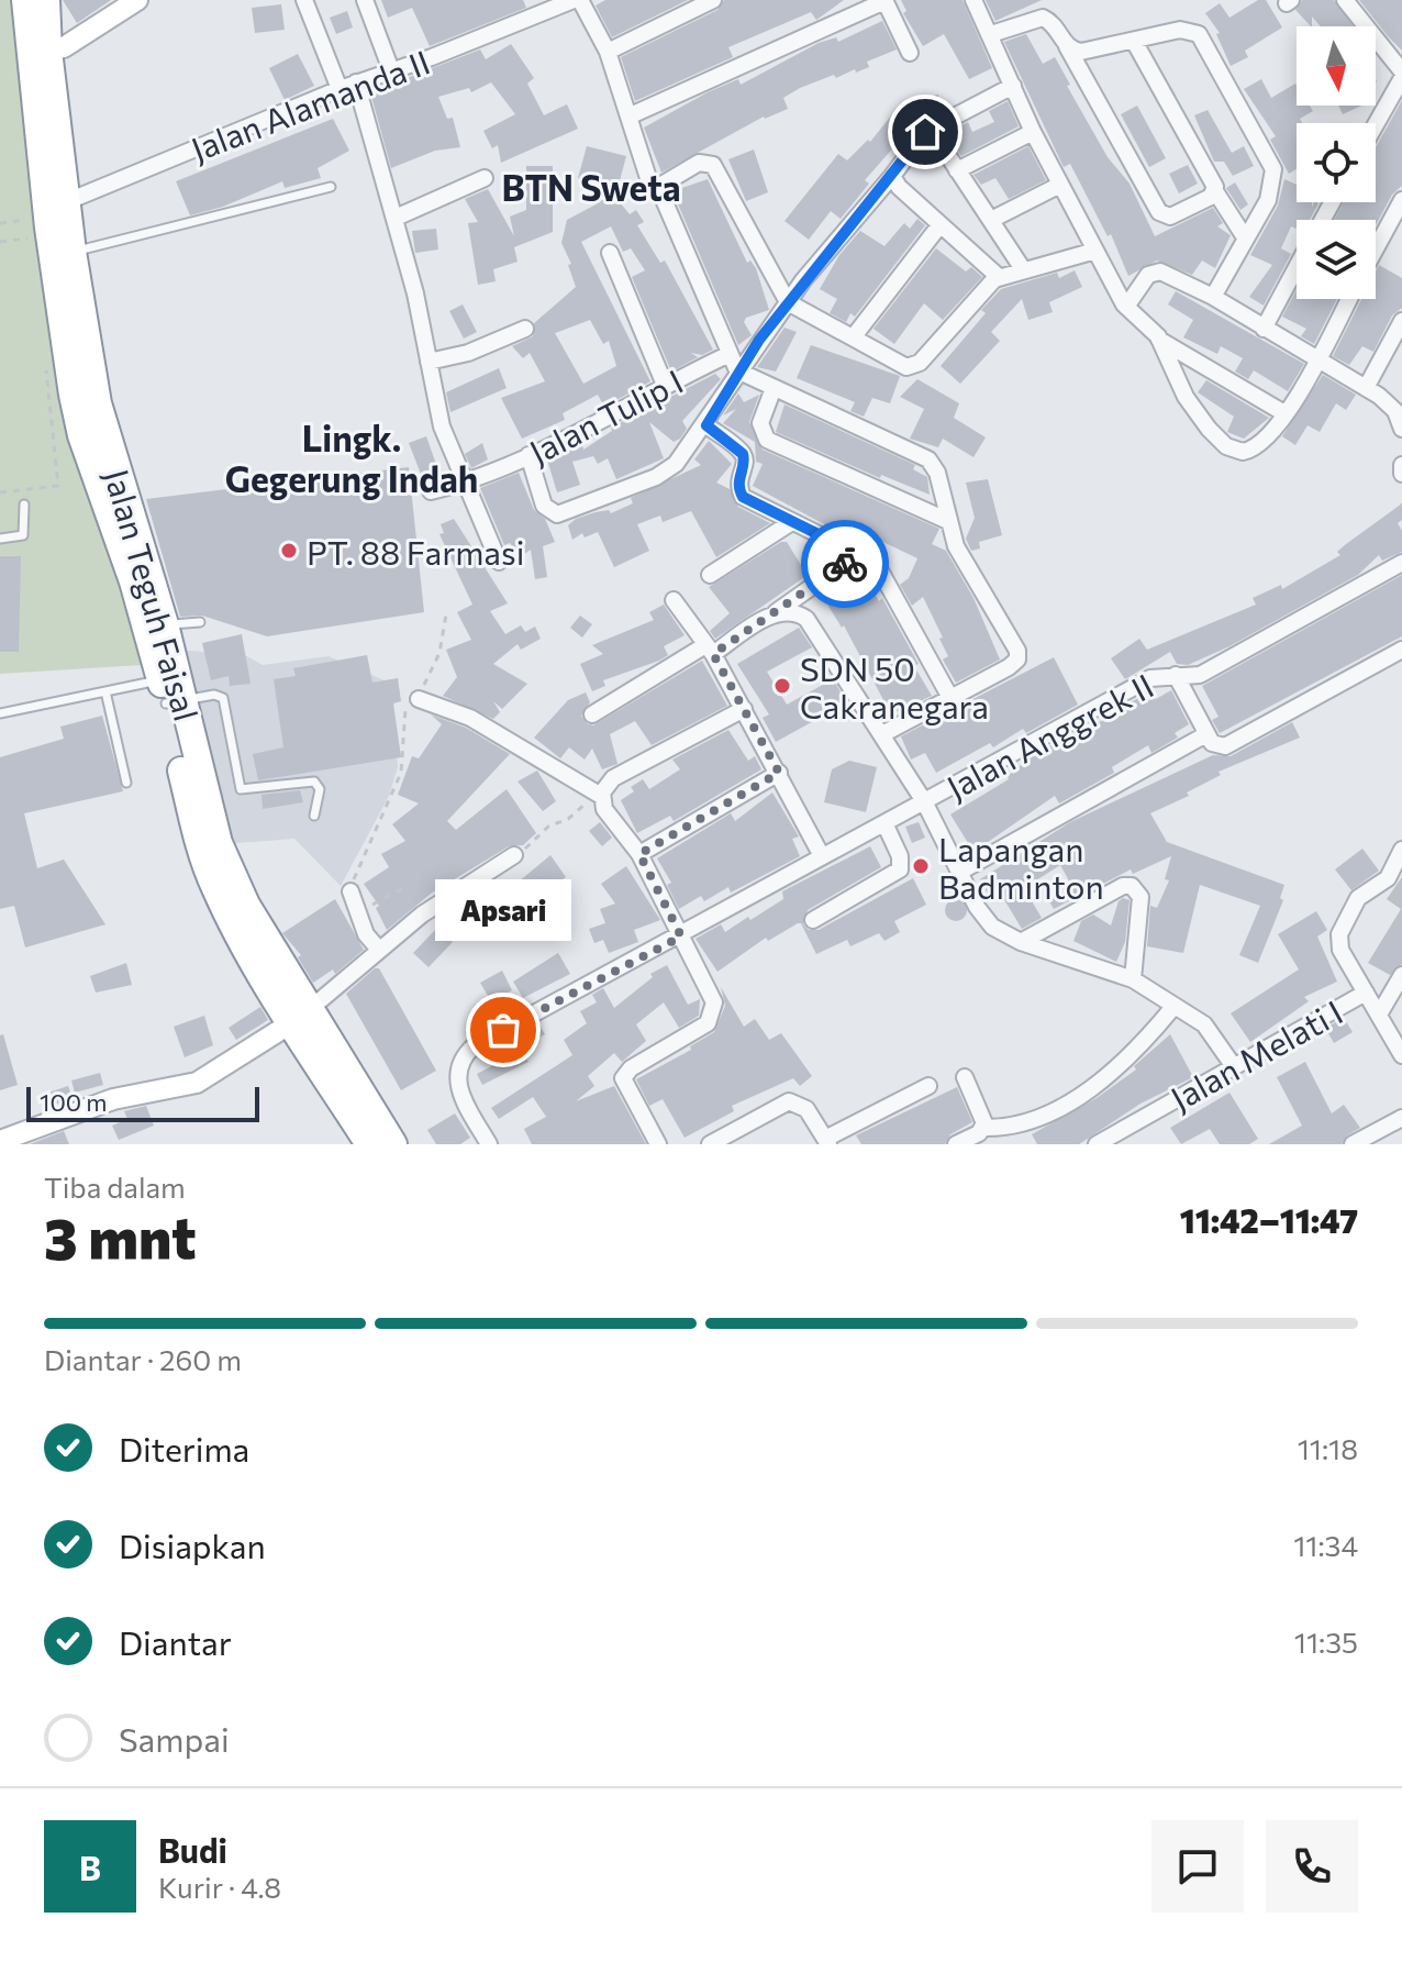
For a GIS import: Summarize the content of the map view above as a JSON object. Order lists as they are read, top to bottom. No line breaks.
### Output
{"streets":{"highway":["Jalan Teguh Faisal"],"street":["Jalan Alamanda II","Jalan Tulip I","Jalan Anggrek II","Jalan Melati I"]},"crossings":[["Jalan Alamanda II","Jalan Teguh Faisal"]],"districts":["BTN Sweta","Lingk. Gegerung Indah"],"places":["PT. 88 Farmasi","SDN 50 Cakranegara","Lapangan Badminton","Apsari"],"scale_bar":"100 m","north":"bottom","page":{"bubble":"Apsari","scale":"100 m","heading":["3 mnt","Tiba dalam","11:42–11:47"],"panel":["Budi","Kurir · 4.8"],"bar":"Diantar · 260 m","list":[["Diterima","11:18"],["Disiapkan","11:34"],["Diantar","11:35"],"Sampai"],"round":"B"}}
